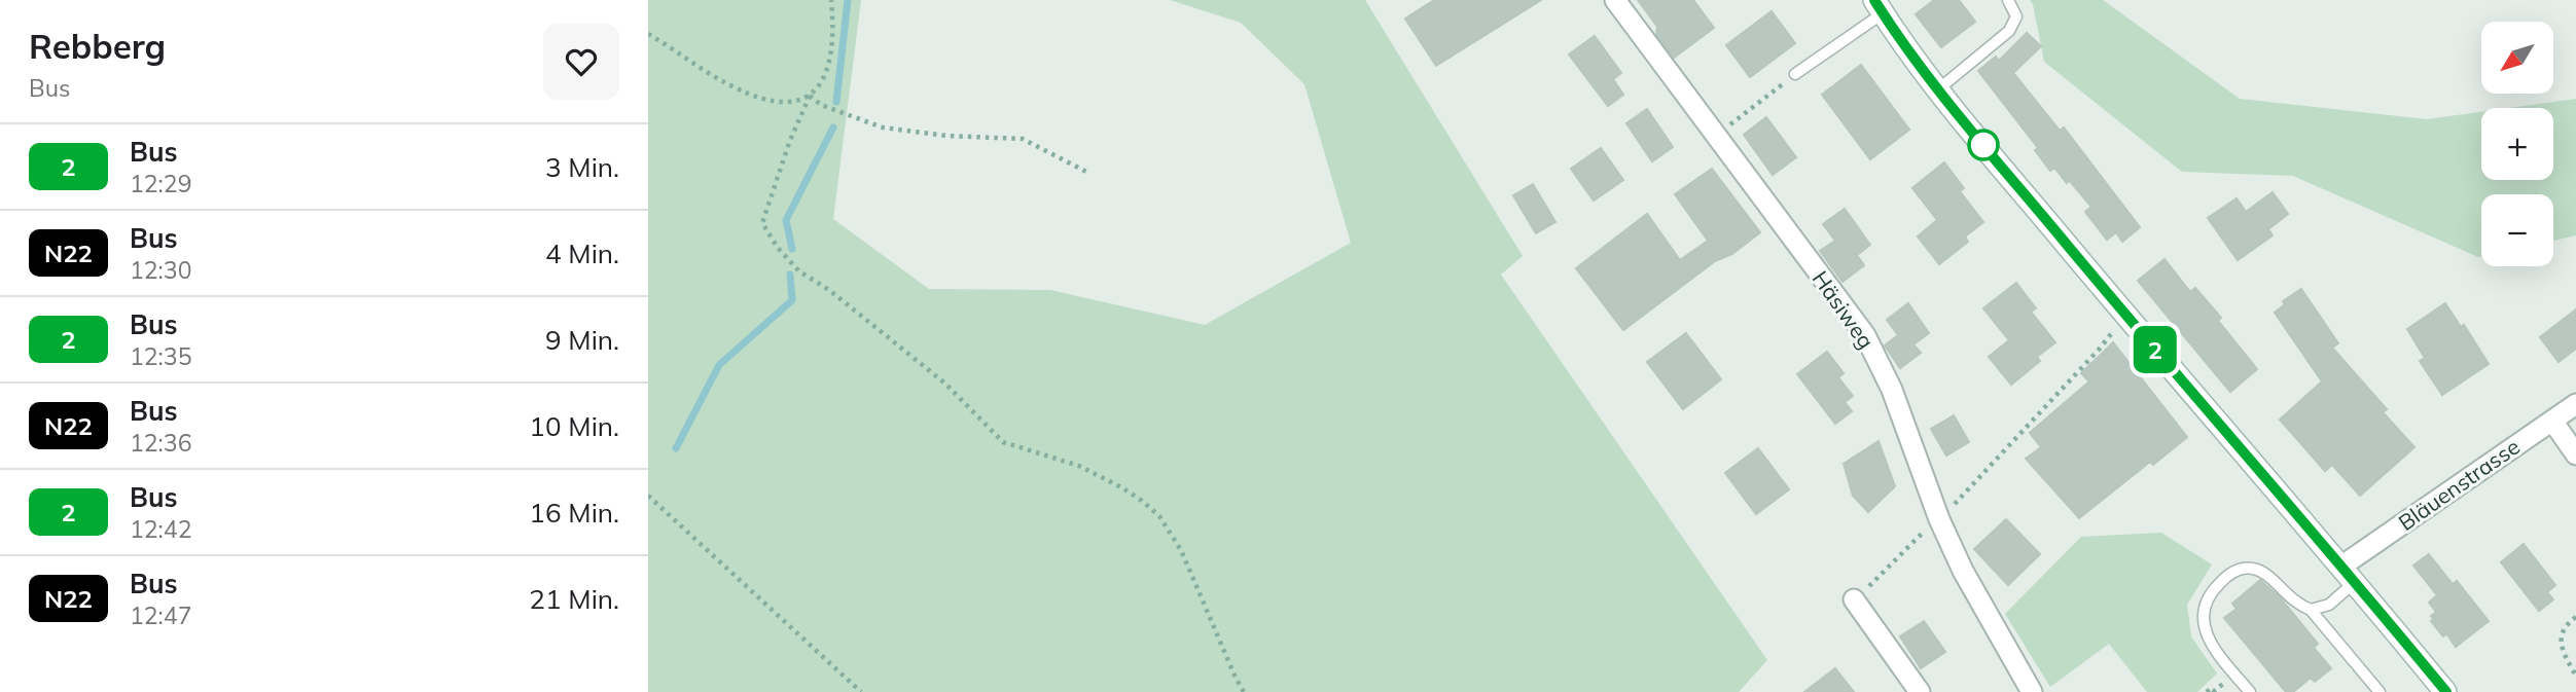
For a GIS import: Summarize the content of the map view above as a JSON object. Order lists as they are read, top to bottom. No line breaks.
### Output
{"streets":{"street":["Häsiweg","Bläuenstrasse"]},"lines":["bus line 2"],"north":"bottom left","page":{"heading":["Rebberg","Bus"],"on_map":"2","map_buttons":["+","−"],"list":[{"mark":"2","name":"Bus","note":"12:29","value":"3 Min."},{"mark":"N22","name":"Bus","note":"12:30","value":"4 Min."},{"mark":"2","name":"Bus","note":"12:35","value":"9 Min."},{"mark":"N22","name":"Bus","note":"12:36","value":"10 Min."},{"mark":"2","name":"Bus","note":"12:42","value":"16 Min."},{"mark":"N22","name":"Bus","note":"12:47","value":"21 Min."}]}}
